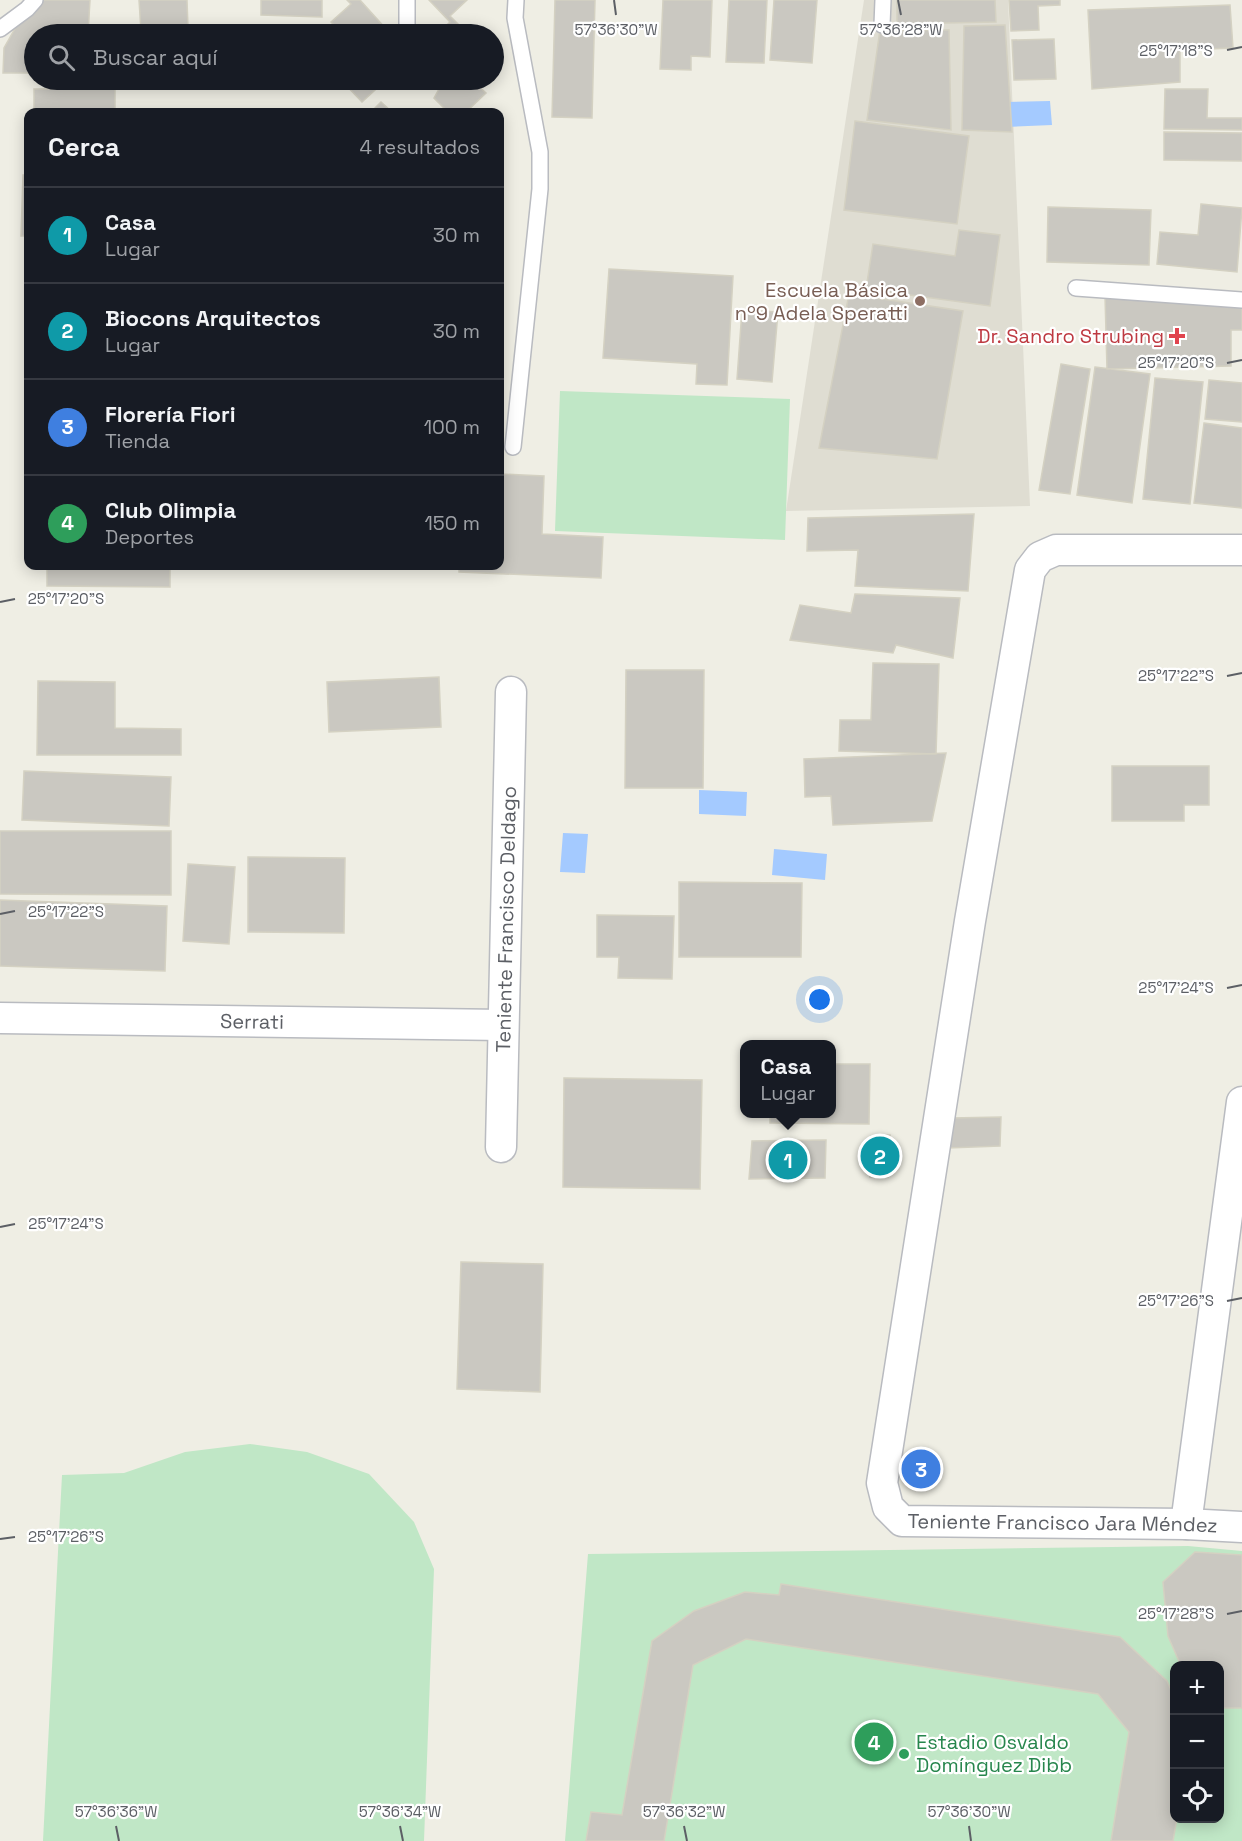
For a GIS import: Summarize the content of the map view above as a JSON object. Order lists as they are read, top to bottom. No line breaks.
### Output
{"streets":{"street":["Teniente Francisco Deldago","Serrati","Teniente Francisco Jara Méndez"]},"crossings":[["Teniente Francisco Deldago","Serrati"]],"places":{"other":["Escuela Básica nº9 Adela Speratti","Estadio Osvaldo Domínguez Dibb"],"health":["Dr. Sandro Strubing"]},"page":{"search":"Buscar aquí","heading":["Cerca","4 resultados"],"list":[{"mark":"1","name":"Casa","note":"Lugar","value":"30 m"},{"mark":"2","name":"Biocons Arquitectos","note":"Lugar","value":"30 m"},{"mark":"3","name":"Florería Fiori","note":"Tienda","value":"100 m"},{"mark":"4","name":"Club Olimpia","note":"Deportes","value":"150 m"}],"popup":["Casa","Lugar"],"pins":["2","1","3","4"],"map_buttons":["+","−"]},"coordinates":["57°36'30\"W","57°36'28\"W","25°17'18\"S","25°17'20\"S","25°17'22\"S","25°17'24\"S","25°17'26\"S","25°17'28\"S","57°36'36\"W","57°36'34\"W","57°36'32\"W"]}
